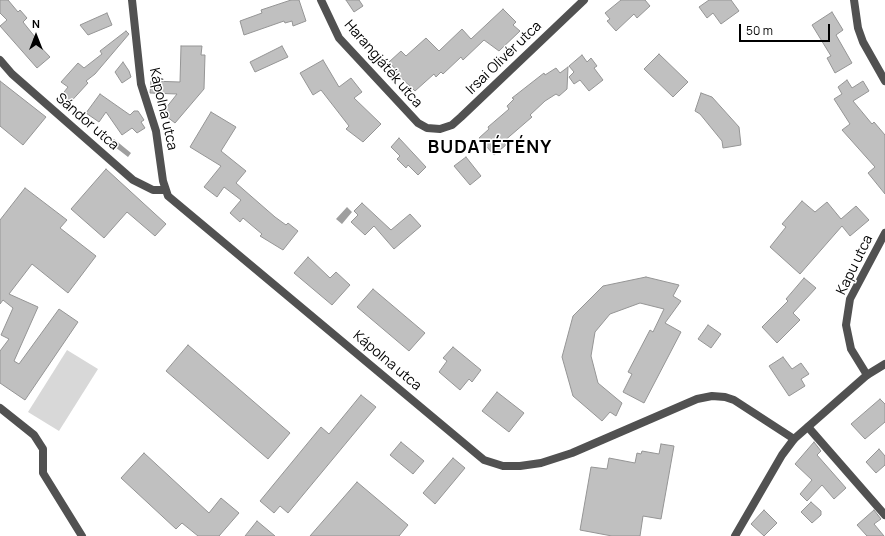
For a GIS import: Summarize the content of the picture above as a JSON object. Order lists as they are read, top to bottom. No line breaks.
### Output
{"streets":{"street":["Irsai Olivér utca","Harangjáték utca","Kápolna utca","Sándor utca","Kapu utca"]},"crossings":[["Irsai Olivér utca","Harangjáték utca"],["Kápolna utca","Sándor utca"]],"districts":["BUDATÉTÉNY"],"scale_bar":"50 m","north":"top"}
